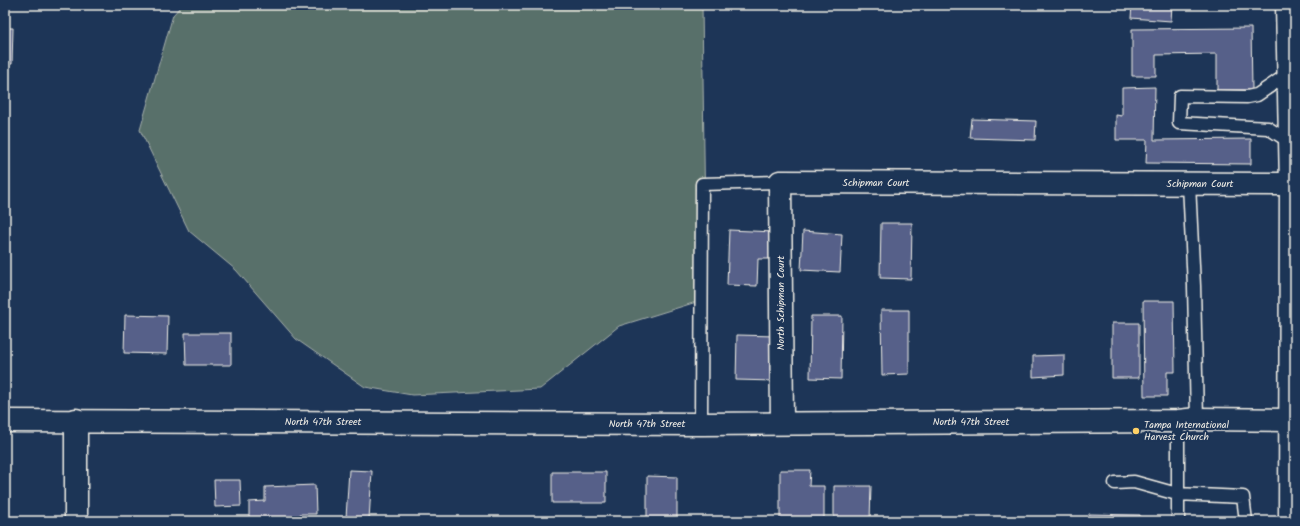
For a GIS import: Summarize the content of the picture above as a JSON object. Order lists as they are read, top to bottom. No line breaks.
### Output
{"streets":{"street":["Schipman Court","North Schipman Court","North 47th Street"]},"crossings":[["Schipman Court","North Schipman Court"],["Schipman Court","North 47th Street"],["North Schipman Court","North 47th Street"]],"places":["Tampa International Harvest Church"]}
